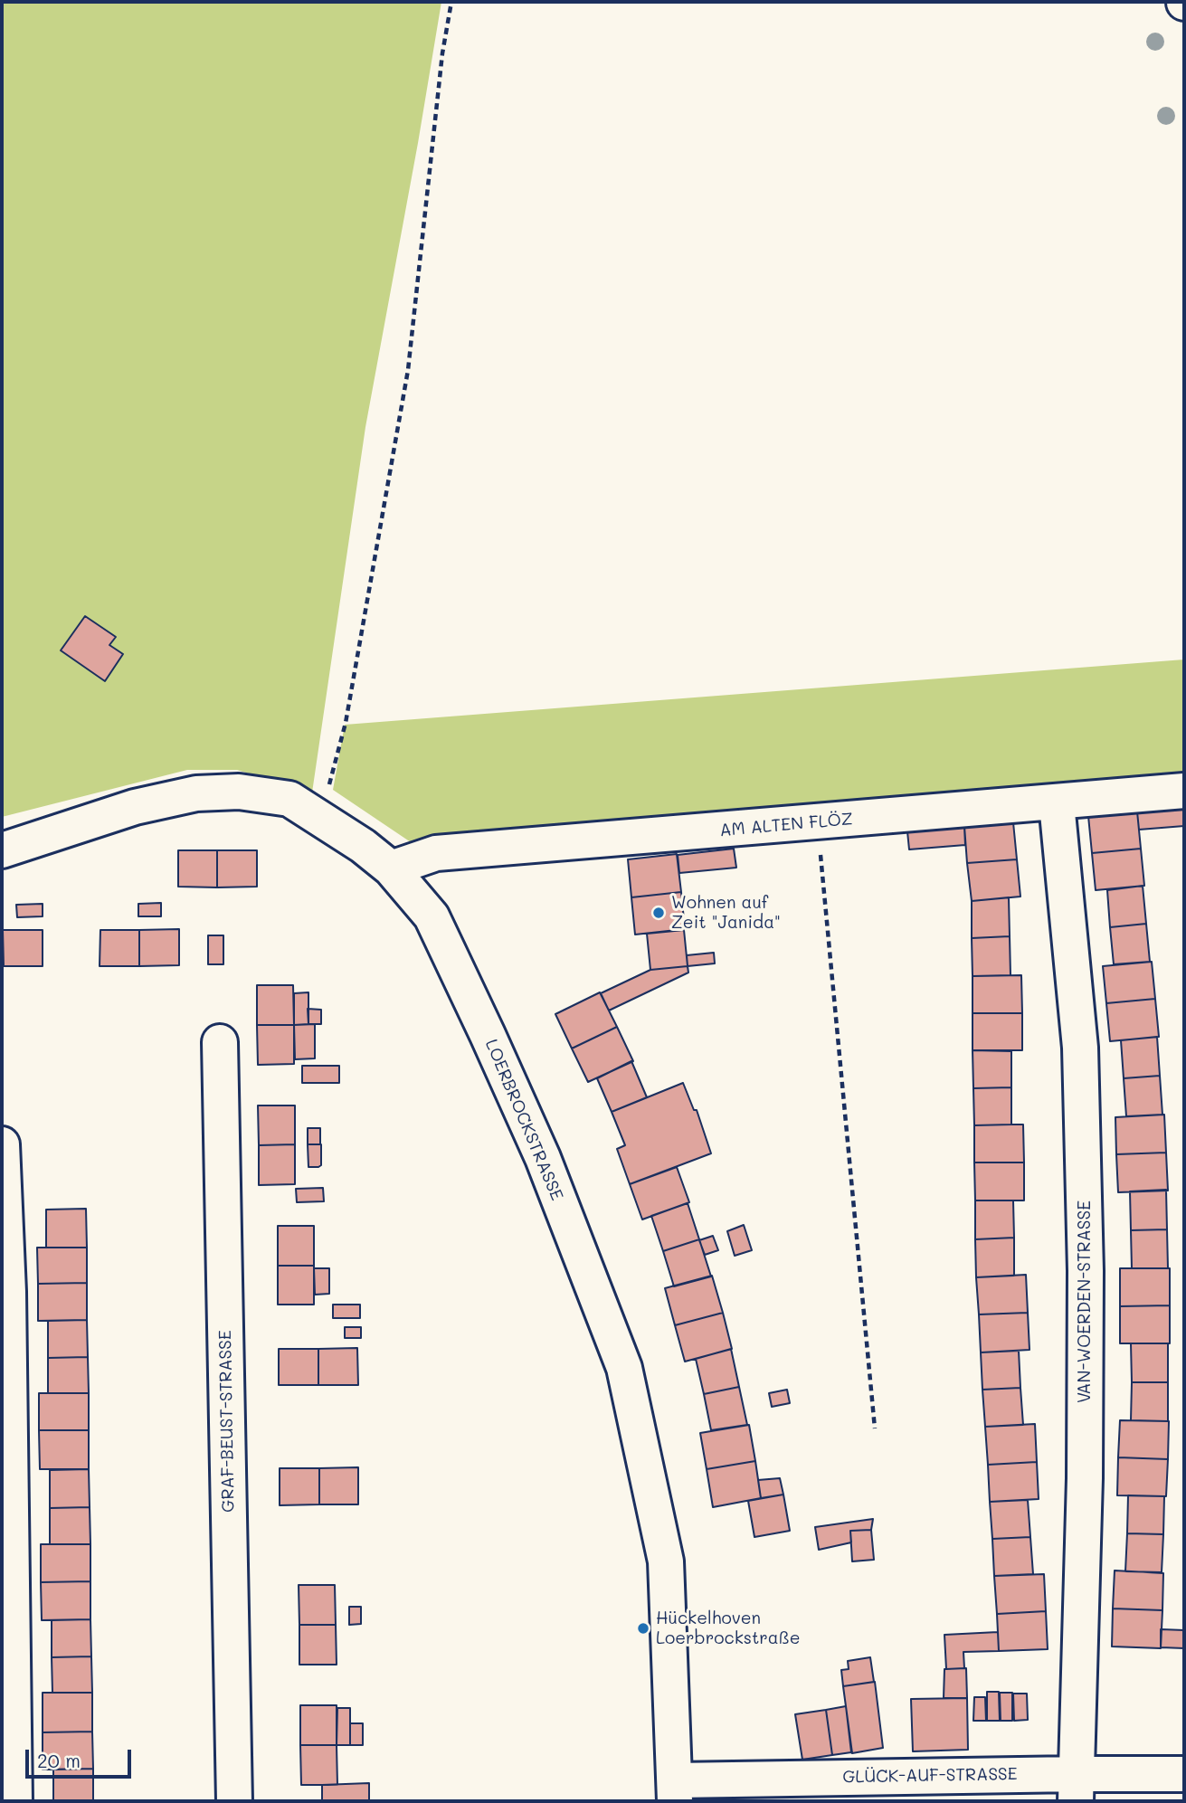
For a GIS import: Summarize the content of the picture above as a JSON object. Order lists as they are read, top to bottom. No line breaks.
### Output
{"streets":{"street":["AM ALTEN FLÖZ","LOERBROCKSTRASSE","VAN-WOERDEN-STRASSE","GRAF-BEUST-STRASSE","GLÜCK-AUF-STRASSE"]},"crossings":[["AM ALTEN FLÖZ","LOERBROCKSTRASSE"],["AM ALTEN FLÖZ","VAN-WOERDEN-STRASSE"],["LOERBROCKSTRASSE","GLÜCK-AUF-STRASSE"],["VAN-WOERDEN-STRASSE","GLÜCK-AUF-STRASSE"]],"places":["Wohnen auf Zeit \"Janida\"","Hückelhoven Loerbrockstraße"],"scale_bar":"20 m"}
